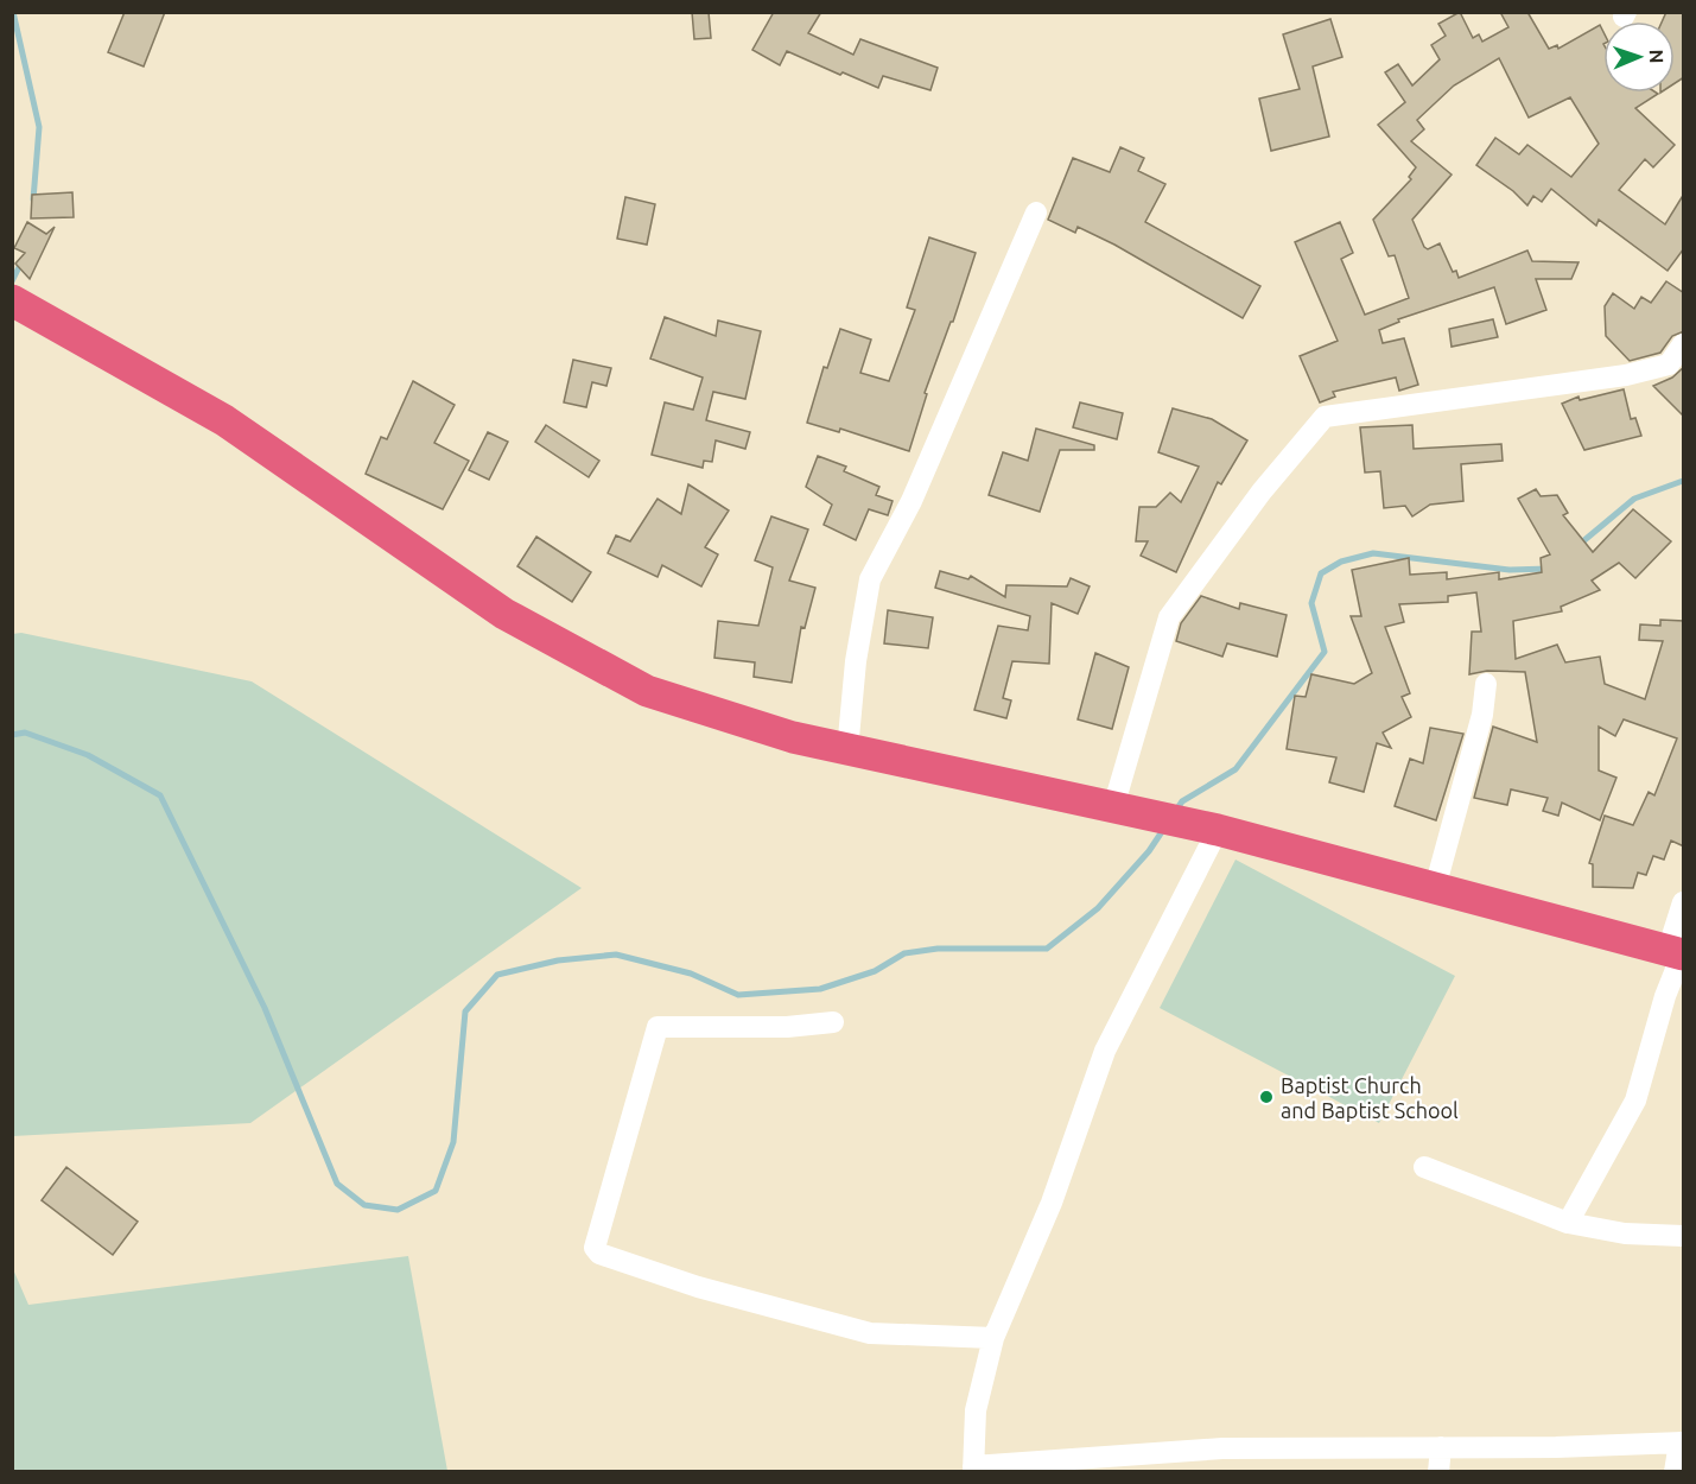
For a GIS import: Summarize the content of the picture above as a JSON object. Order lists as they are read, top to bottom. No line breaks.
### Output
{"places":["Baptist Church and Baptist School"],"north":"right"}
